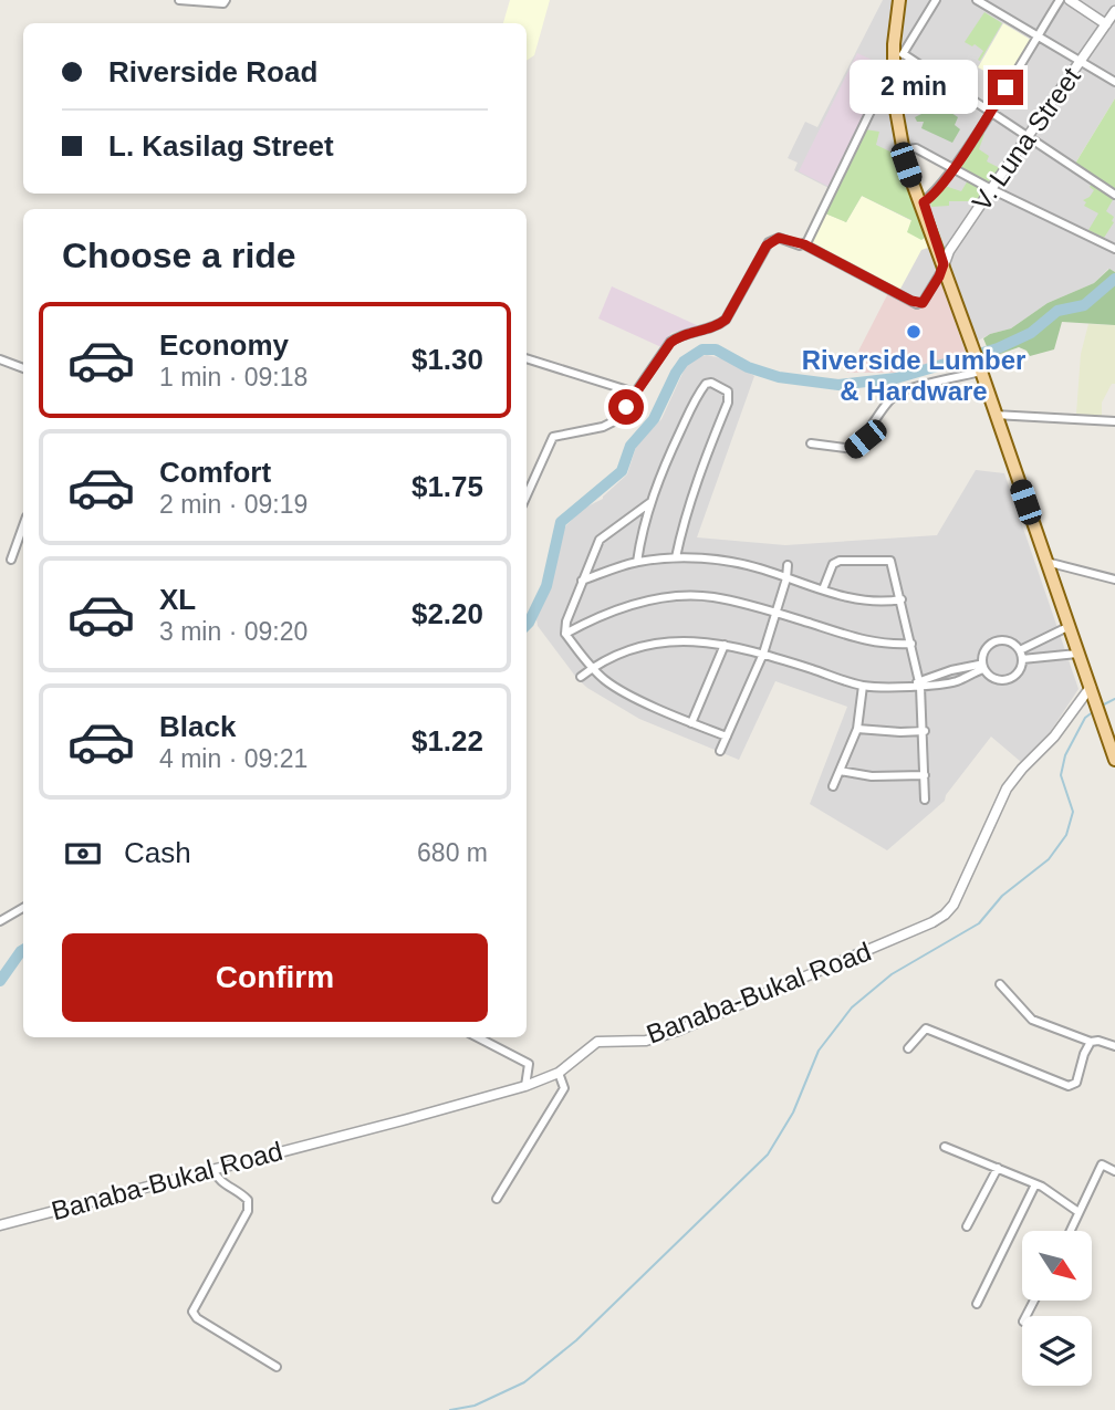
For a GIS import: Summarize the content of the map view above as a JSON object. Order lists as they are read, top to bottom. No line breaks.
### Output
{"streets":{"street":["V. Luna Street","Banaba-Bukal Road"]},"places":["Riverside Lumber & Hardware"],"north":"bottom right","page":{"banner":["Riverside Road","L. Kasilag Street"],"bubble":"2 min","heading":"Choose a ride","list":[{"name":"Economy","note":"1 min · 09:18","value":"$1.30"},{"name":"Comfort","note":"2 min · 09:19","value":"$1.75"},{"name":"XL","note":"3 min · 09:20","value":"$2.20"},{"name":"Black","note":"4 min · 09:21","value":"$1.22"}],"pay":["Cash","680 m"],"buttons":"Confirm"}}
